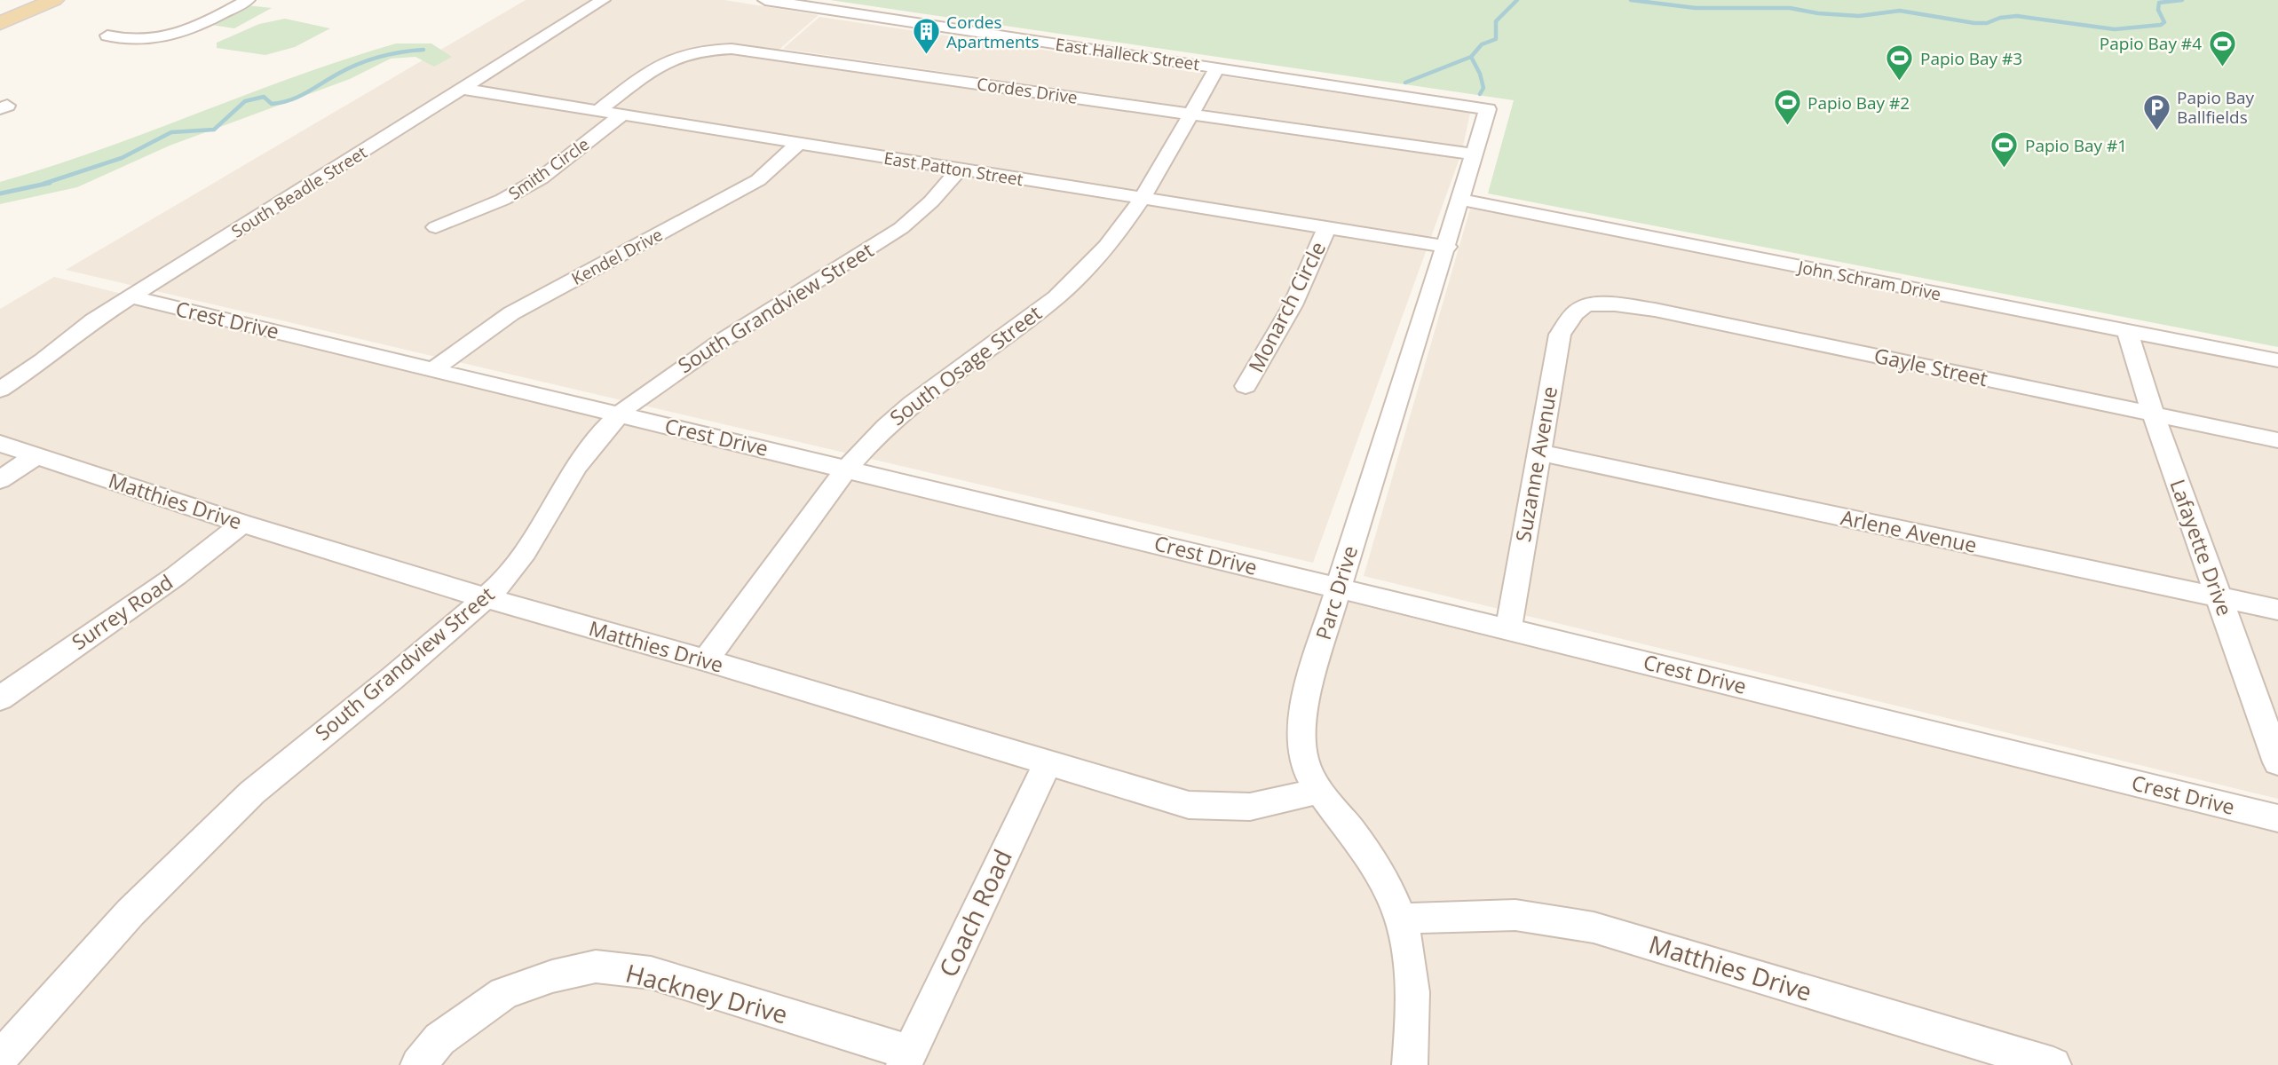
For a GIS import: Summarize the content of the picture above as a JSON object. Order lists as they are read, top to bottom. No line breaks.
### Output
{"streets":{"street":["East Halleck Street","Cordes Drive","Smith Circle","East Patton Street","South Beadle Street","Kendel Drive","John Schram Drive","Monarch Circle","South Grandview Street","Crest Drive","South Osage Street","Gayle Street","Suzanne Avenue","Matthies Drive","Arlene Avenue","Lafayette Drive","Parc Drive","Surrey Road","Coach Road","Hackney Drive"]},"crossings":[["East Halleck Street","South Osage Street"],["East Halleck Street","Parc Drive"],["Cordes Drive","East Patton Street"],["Cordes Drive","South Osage Street"],["Cordes Drive","Parc Drive"],["Smith Circle","East Patton Street"],["East Patton Street","South Beadle Street"],["East Patton Street","Kendel Drive"],["East Patton Street","Monarch Circle"],["East Patton Street","South Grandview Street"],["East Patton Street","South Osage Street"],["East Patton Street","Parc Drive"],["South Beadle Street","Crest Drive"],["Kendel Drive","Crest Drive"],["John Schram Drive","Lafayette Drive"],["John Schram Drive","Parc Drive"],["South Grandview Street","Crest Drive"],["South Grandview Street","Matthies Drive"],["Crest Drive","South Osage Street"],["Crest Drive","Suzanne Avenue"],["Crest Drive","Parc Drive"],["South Osage Street","Matthies Drive"],["Gayle Street","Suzanne Avenue"],["Gayle Street","Lafayette Drive"],["Suzanne Avenue","Arlene Avenue"],["Matthies Drive","Parc Drive"],["Matthies Drive","Surrey Road"],["Matthies Drive","Coach Road"],["Arlene Avenue","Lafayette Drive"],["Coach Road","Hackney Drive"]],"places":{"building":["Cordes Apartments"],"sports":["Papio Bay #4","Papio Bay #3","Papio Bay #2","Papio Bay #1"],"parking":["Papio Bay Ballfields"]}}
